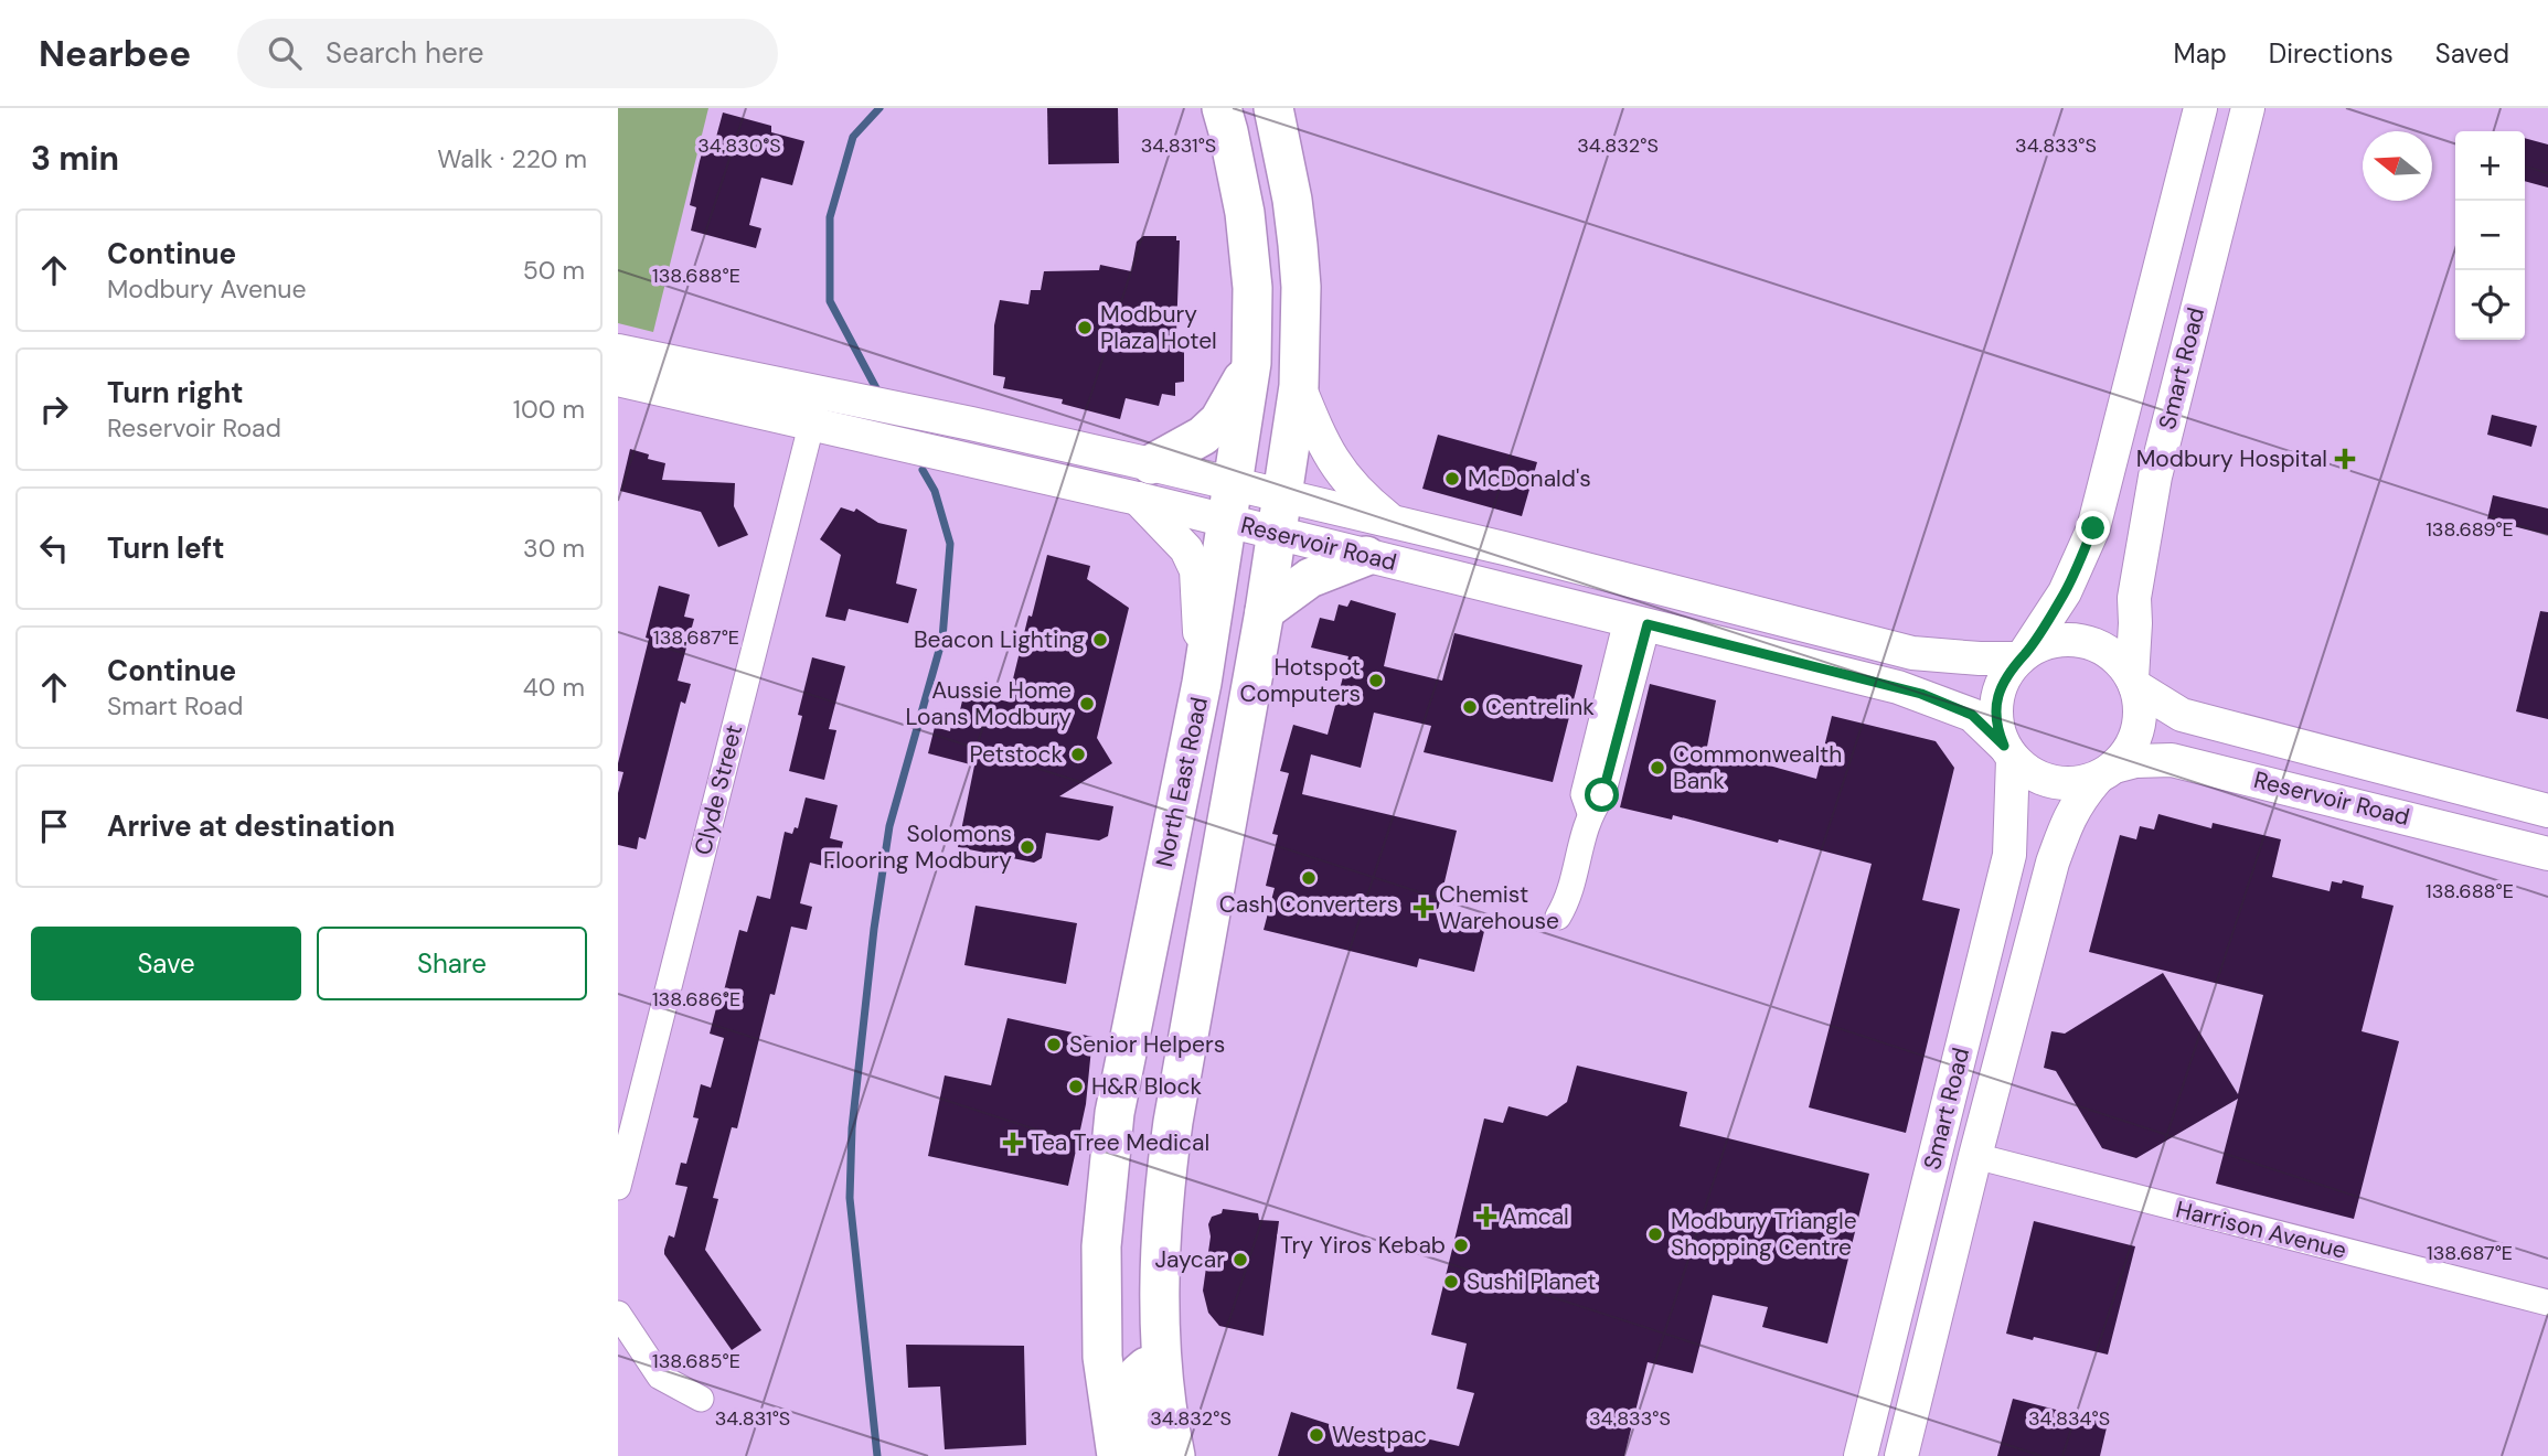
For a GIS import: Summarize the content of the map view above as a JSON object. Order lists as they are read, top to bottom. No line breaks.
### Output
{"streets":{"highway":["North East Road"],"main road":["Smart Road","Reservoir Road"],"street":["Clyde Street","Harrison Avenue"]},"crossings":[["Smart Road","Reservoir Road"],["Smart Road","Harrison Avenue"],["Reservoir Road","North East Road"],["Reservoir Road","Clyde Street"]],"places":{"other":["Modbury Plaza Hotel","McDonald's","Beacon Lighting","Hotspot Computers","Aussie Home Loans Modbury","Centrelink","Petstock","Commonwealth Bank","Solomons Flooring Modbury","Cash Converters","Senior Helpers","H&R Block","Modbury Triangle Shopping Centre","Try Yiros Kebab","Jaycar","Sushi Planet","Westpac"],"health":["Modbury Hospital","Chemist Warehouse","Tea Tree Medical","Amcal"]},"north":"left","page":{"header":"Nearbee","search":"Search here","nav":["Map","Directions","Saved"],"heading":["3 min","Walk · 220 m"],"map_buttons":["+","−"],"list":[["Continue","Modbury Avenue","50 m"],["Turn right","Reservoir Road","100 m"],["Turn left","30 m"],["Continue","Smart Road","40 m"],"Arrive at destination"],"buttons":["Save","Share"]},"coordinates":["34.830°S","34.831°S","34.832°S","34.833°S","138.688°E","138.689°E","138.687°E","138.686°E","138.685°E","34.834°S"]}
